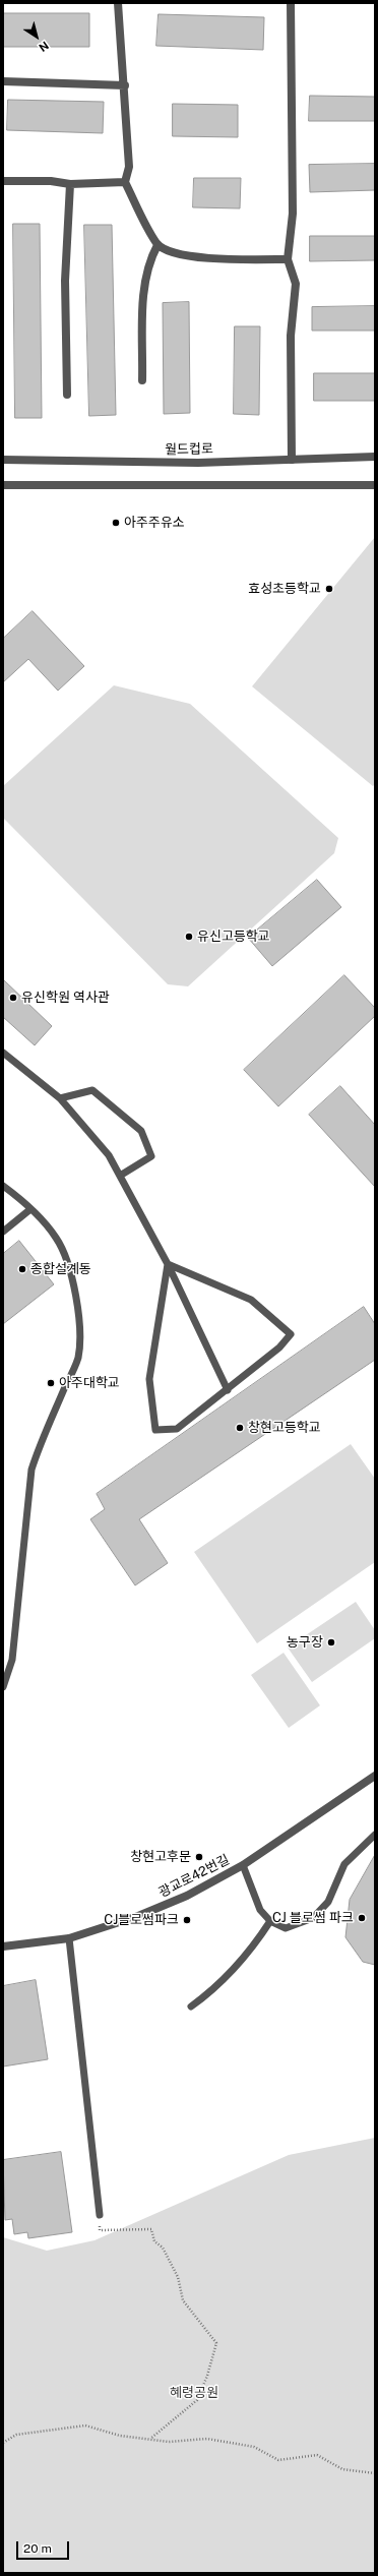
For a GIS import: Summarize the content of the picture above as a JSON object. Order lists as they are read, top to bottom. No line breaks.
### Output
{"streets":{"street":["월드컵로","광교로42번길"]},"parks":["혜령공원"],"places":["아주주유소","효성초등학교","유신고등학교","유신학원 역사관","종합설계동","아주대학교","창현고등학교","농구장","창현고후문","CJ 블로썸 파크","CJ블로썸파크"],"scale_bar":"20 m","north":"bottom right"}
